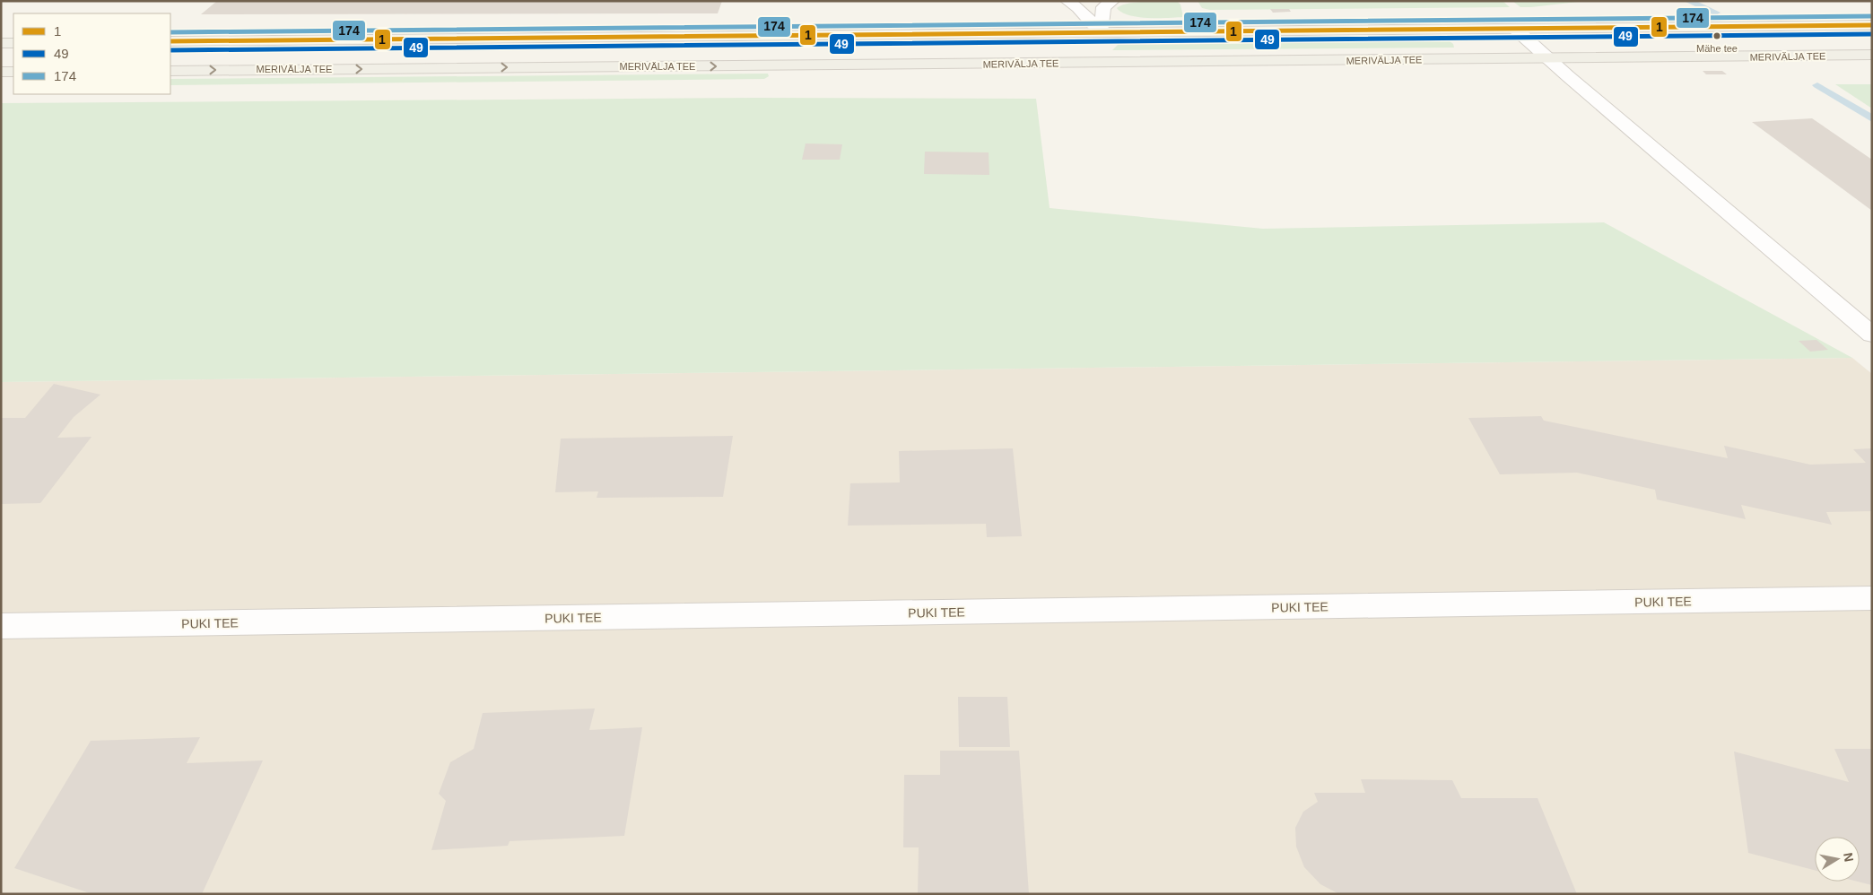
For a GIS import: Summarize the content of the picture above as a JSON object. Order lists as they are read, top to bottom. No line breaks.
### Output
{"streets":{"main road":["MERIVÄLJA TEE"],"street":["PUKI TEE"]},"places":["Mähe tee"],"lines":["transit line 174","transit line 1","transit line 49"],"legend":["1","49","174"],"north":"right"}
